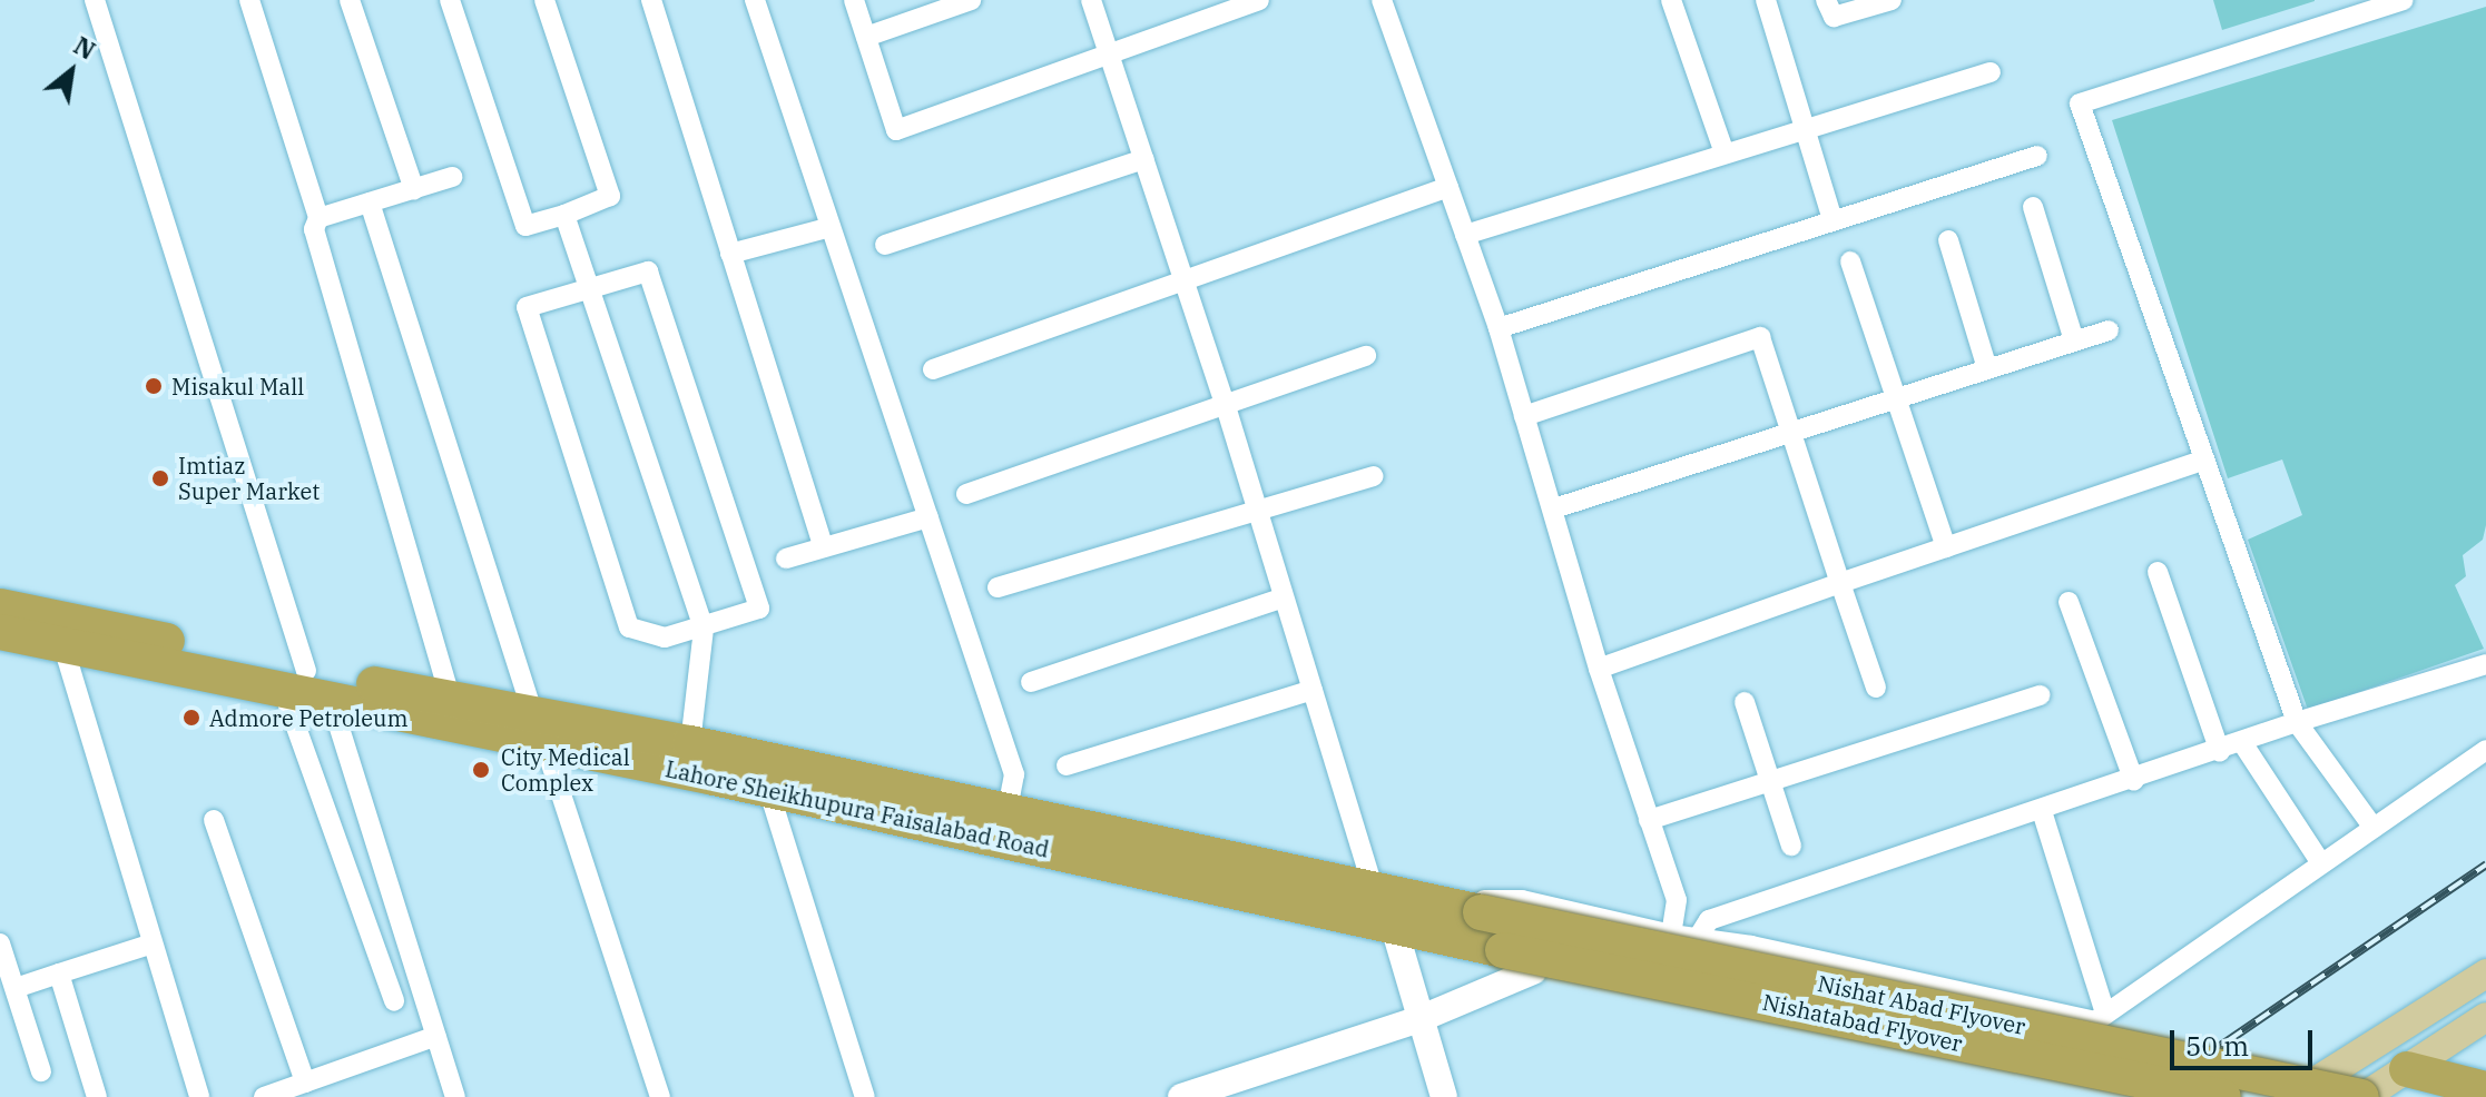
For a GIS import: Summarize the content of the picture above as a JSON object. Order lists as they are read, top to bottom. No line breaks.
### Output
{"streets":{"highway":["Lahore Sheikhupura Faisalabad Road","Nishat Abad Flyover","Nishatabad Flyover"]},"crossings":[["Lahore Sheikhupura Faisalabad Road","Nishat Abad Flyover"],["Lahore Sheikhupura Faisalabad Road","Nishatabad Flyover"]],"places":["Misakul Mall","Imtiaz Super Market","Admore Petroleum","City Medical Complex"],"scale_bar":"50 m","north":"top right"}
